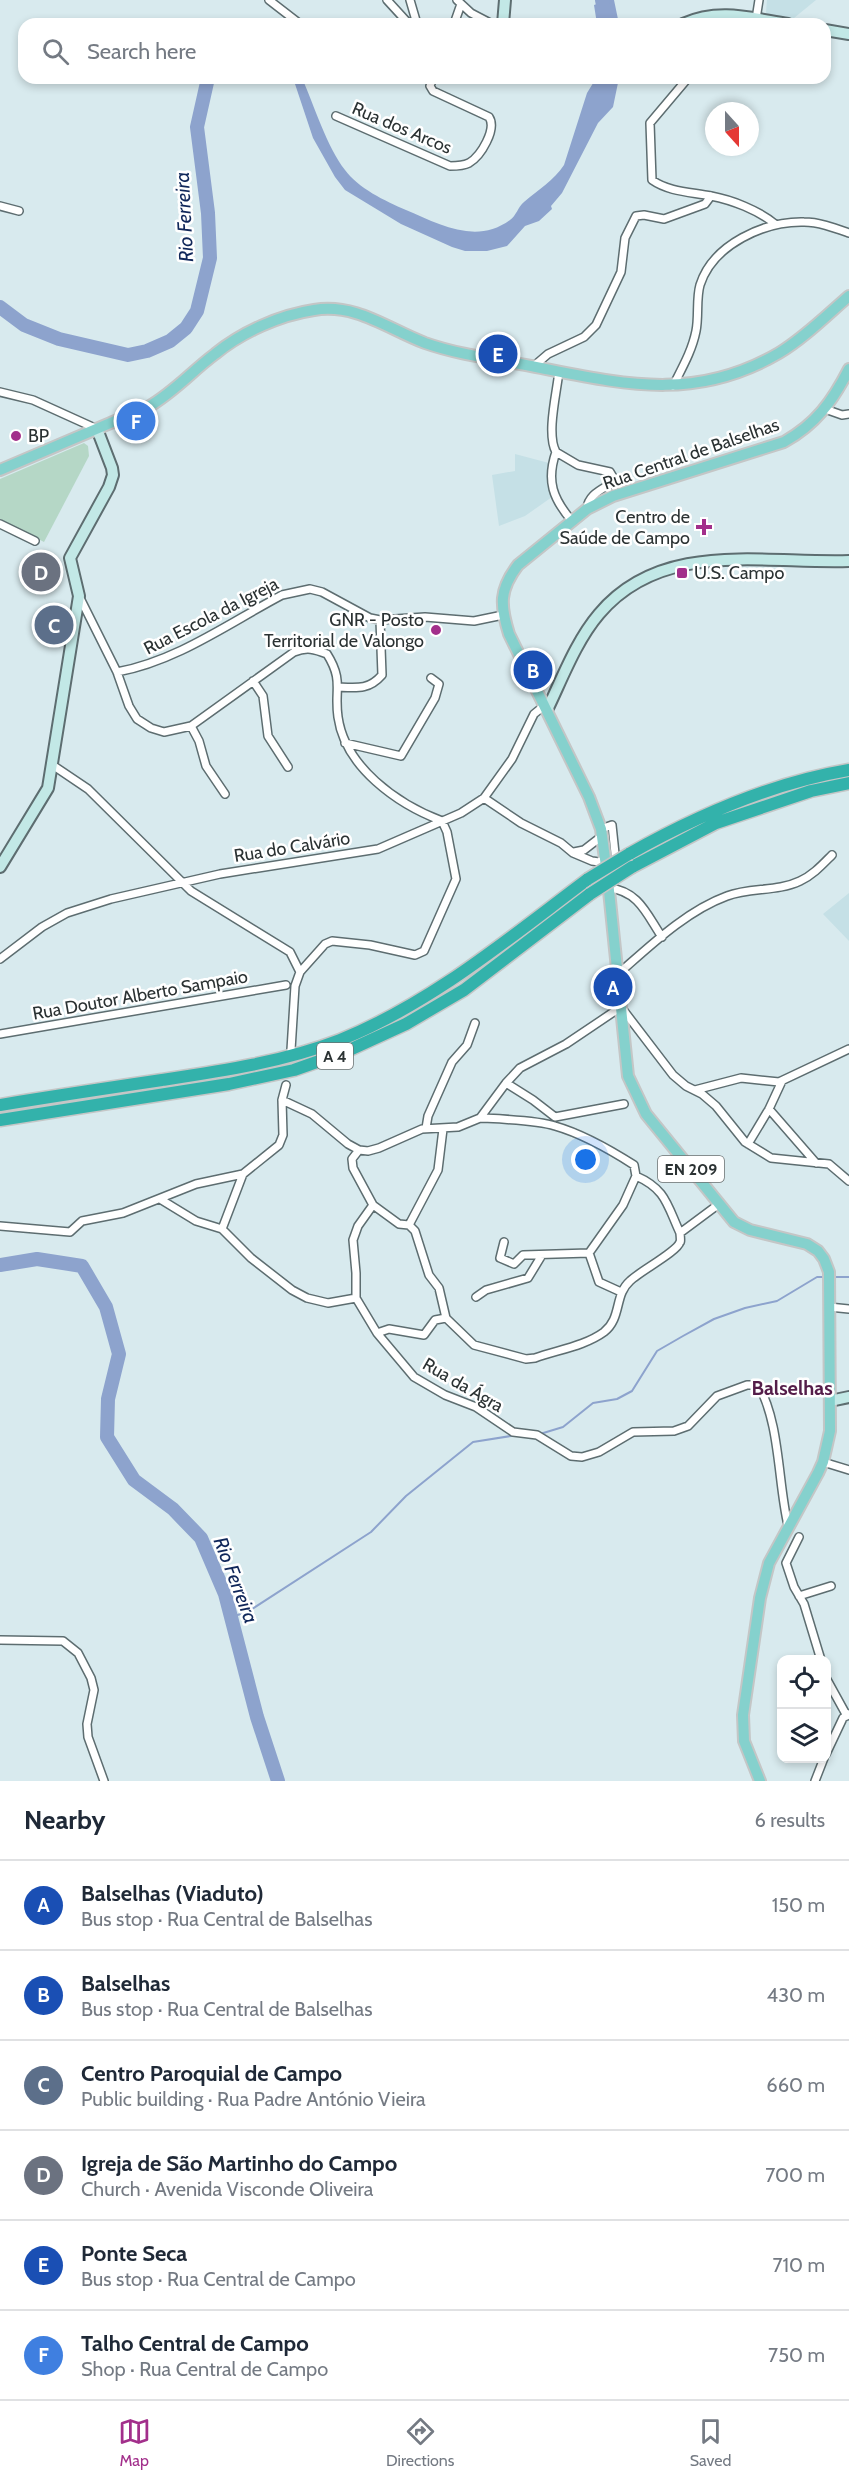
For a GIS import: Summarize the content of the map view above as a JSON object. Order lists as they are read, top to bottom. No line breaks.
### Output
{"streets":{"highway":["A 4"],"main road":["Rua Central de Balselhas","EN 209"],"street":["Rua dos Arcos","Rua Escola da Igreja","Rua do Calvário","Rua Doutor Alberto Sampaio","Rua da Ágra"]},"crossings":[["Rua Central de Balselhas","Rua Escola da Igreja"],["Rua Central de Balselhas","Rua do Calvário"],["Rua Central de Balselhas","Rua da Ágra"]],"districts":["Balselhas"],"water":["Rio Ferreira"],"places":{"other":["BP","GNR - Posto Territorial de Valongo"],"health":["Centro de Saúde de Campo"],"transit":["U.S. Campo"]},"north":"bottom","page":{"search":"Search here","pins":["E","F","D","C","B","A"],"heading":["Nearby","6 results"],"list":[{"mark":"A","name":"Balselhas (Viaduto)","note":"Bus stop · Rua Central de Balselhas","value":"150 m"},{"mark":"B","name":"Balselhas","note":"Bus stop · Rua Central de Balselhas","value":"430 m"},{"mark":"C","name":"Centro Paroquial de Campo","note":"Public building · Rua Padre António Vieira","value":"660 m"},{"mark":"D","name":"Igreja de São Martinho do Campo","note":"Church · Avenida Visconde Oliveira","value":"700 m"},{"mark":"E","name":"Ponte Seca","note":"Bus stop · Rua Central de Campo","value":"710 m"},{"mark":"F","name":"Talho Central de Campo","note":"Shop · Rua Central de Campo","value":"750 m"}],"nav":["Map","Directions","Saved"]}}
